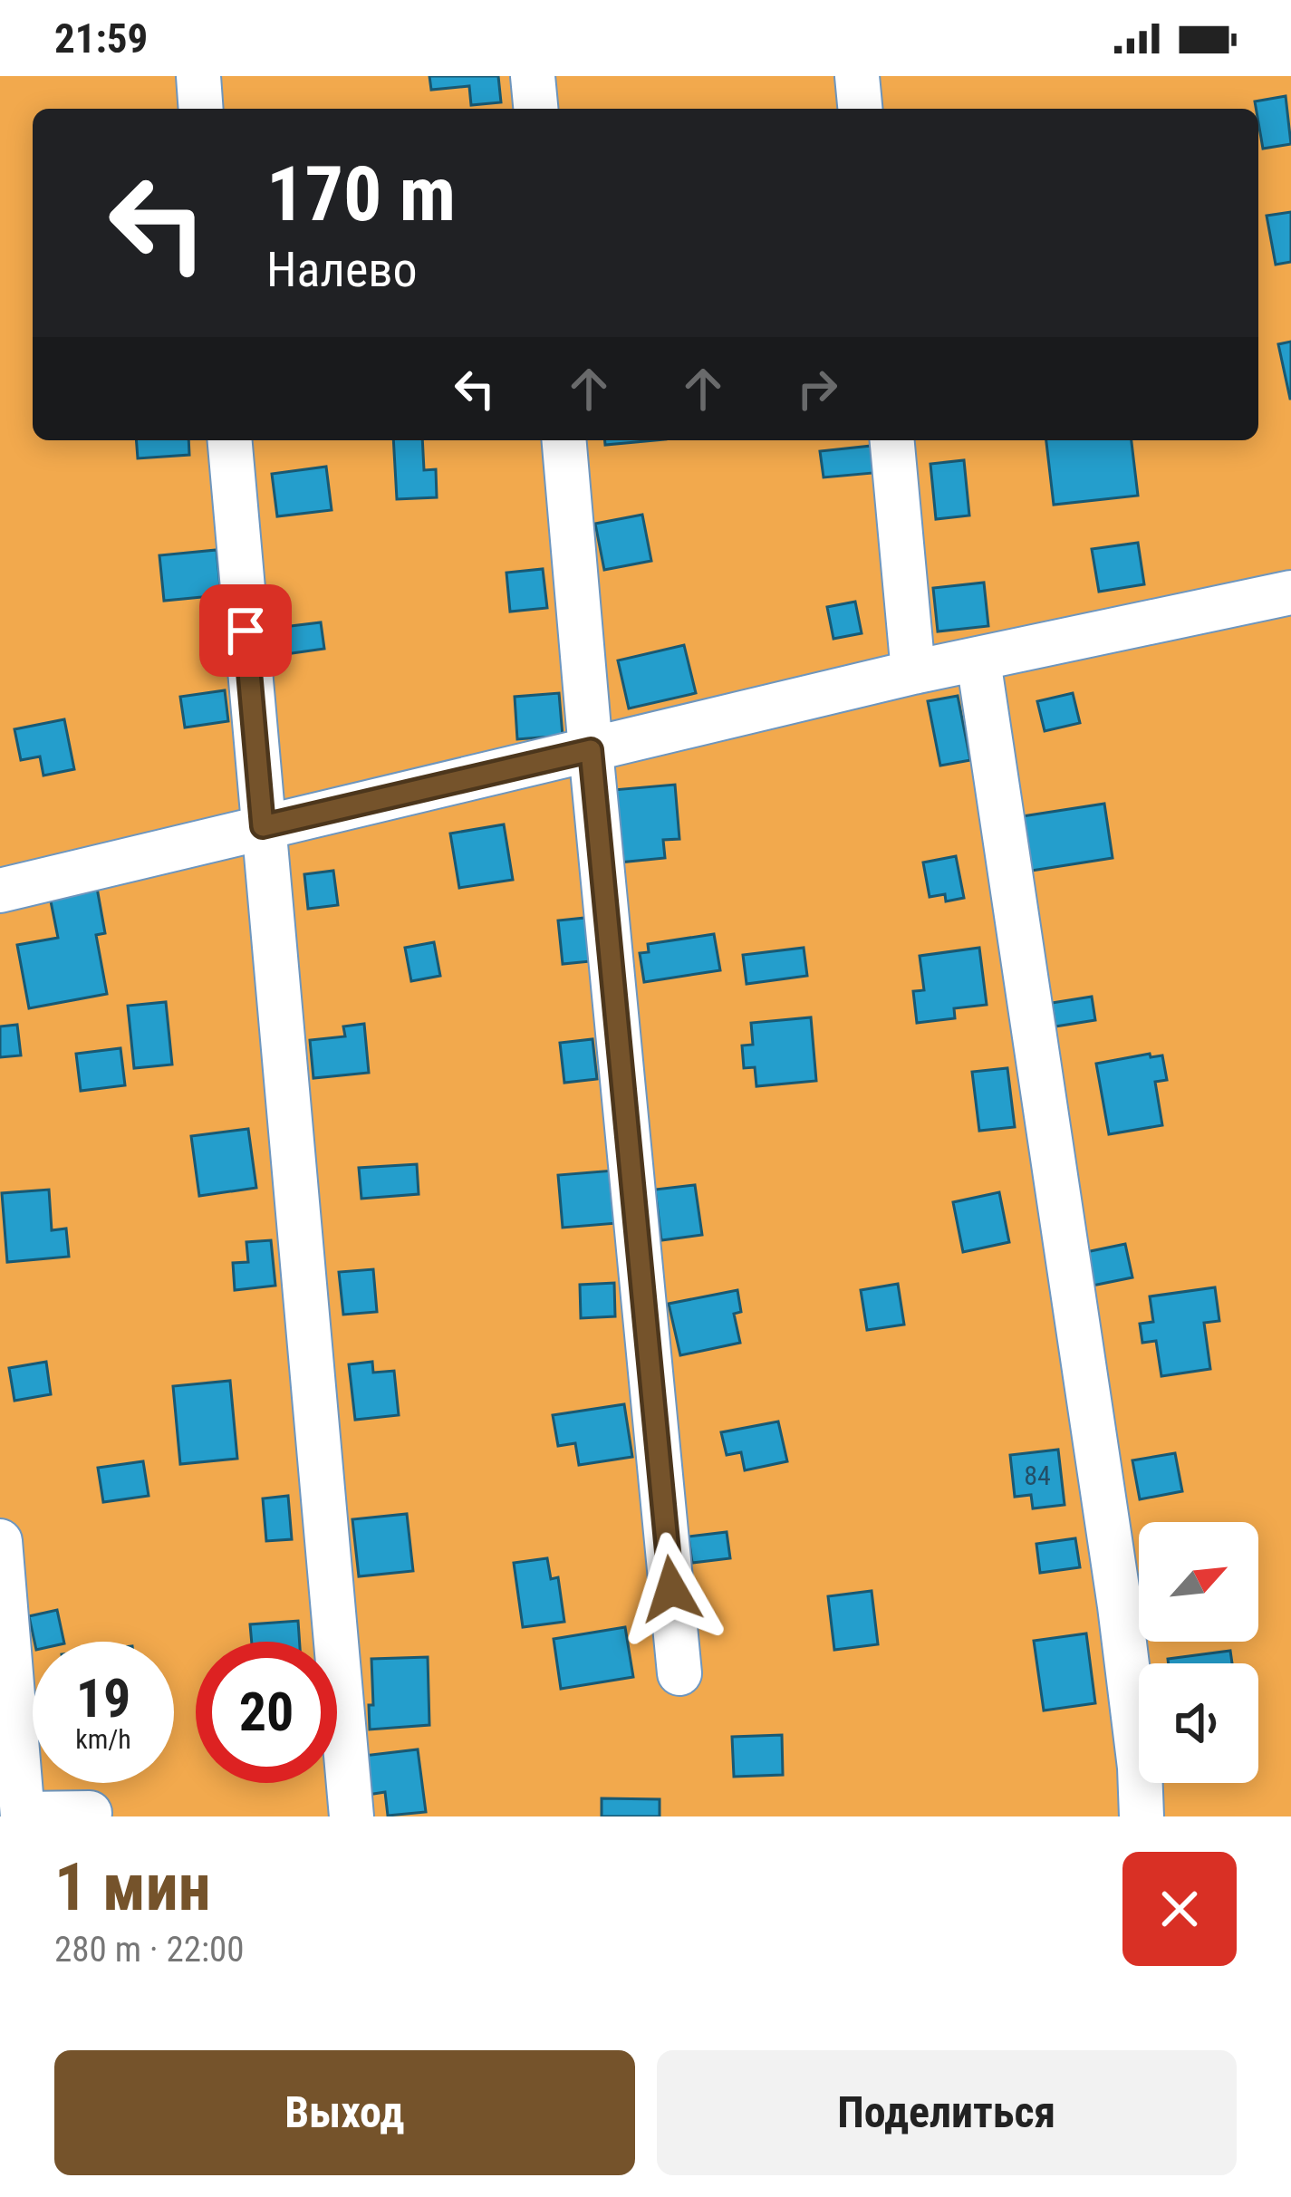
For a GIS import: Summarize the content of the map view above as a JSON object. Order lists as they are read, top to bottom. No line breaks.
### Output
{"house_numbers":["84"],"north":"top right","page":{"status":"21:59","turn":["170 m","Налево"],"speed":"19 km/h","limit":"20","heading":["1 мин","280 m · 22:00"],"buttons":["Выход","Поделиться"]}}
